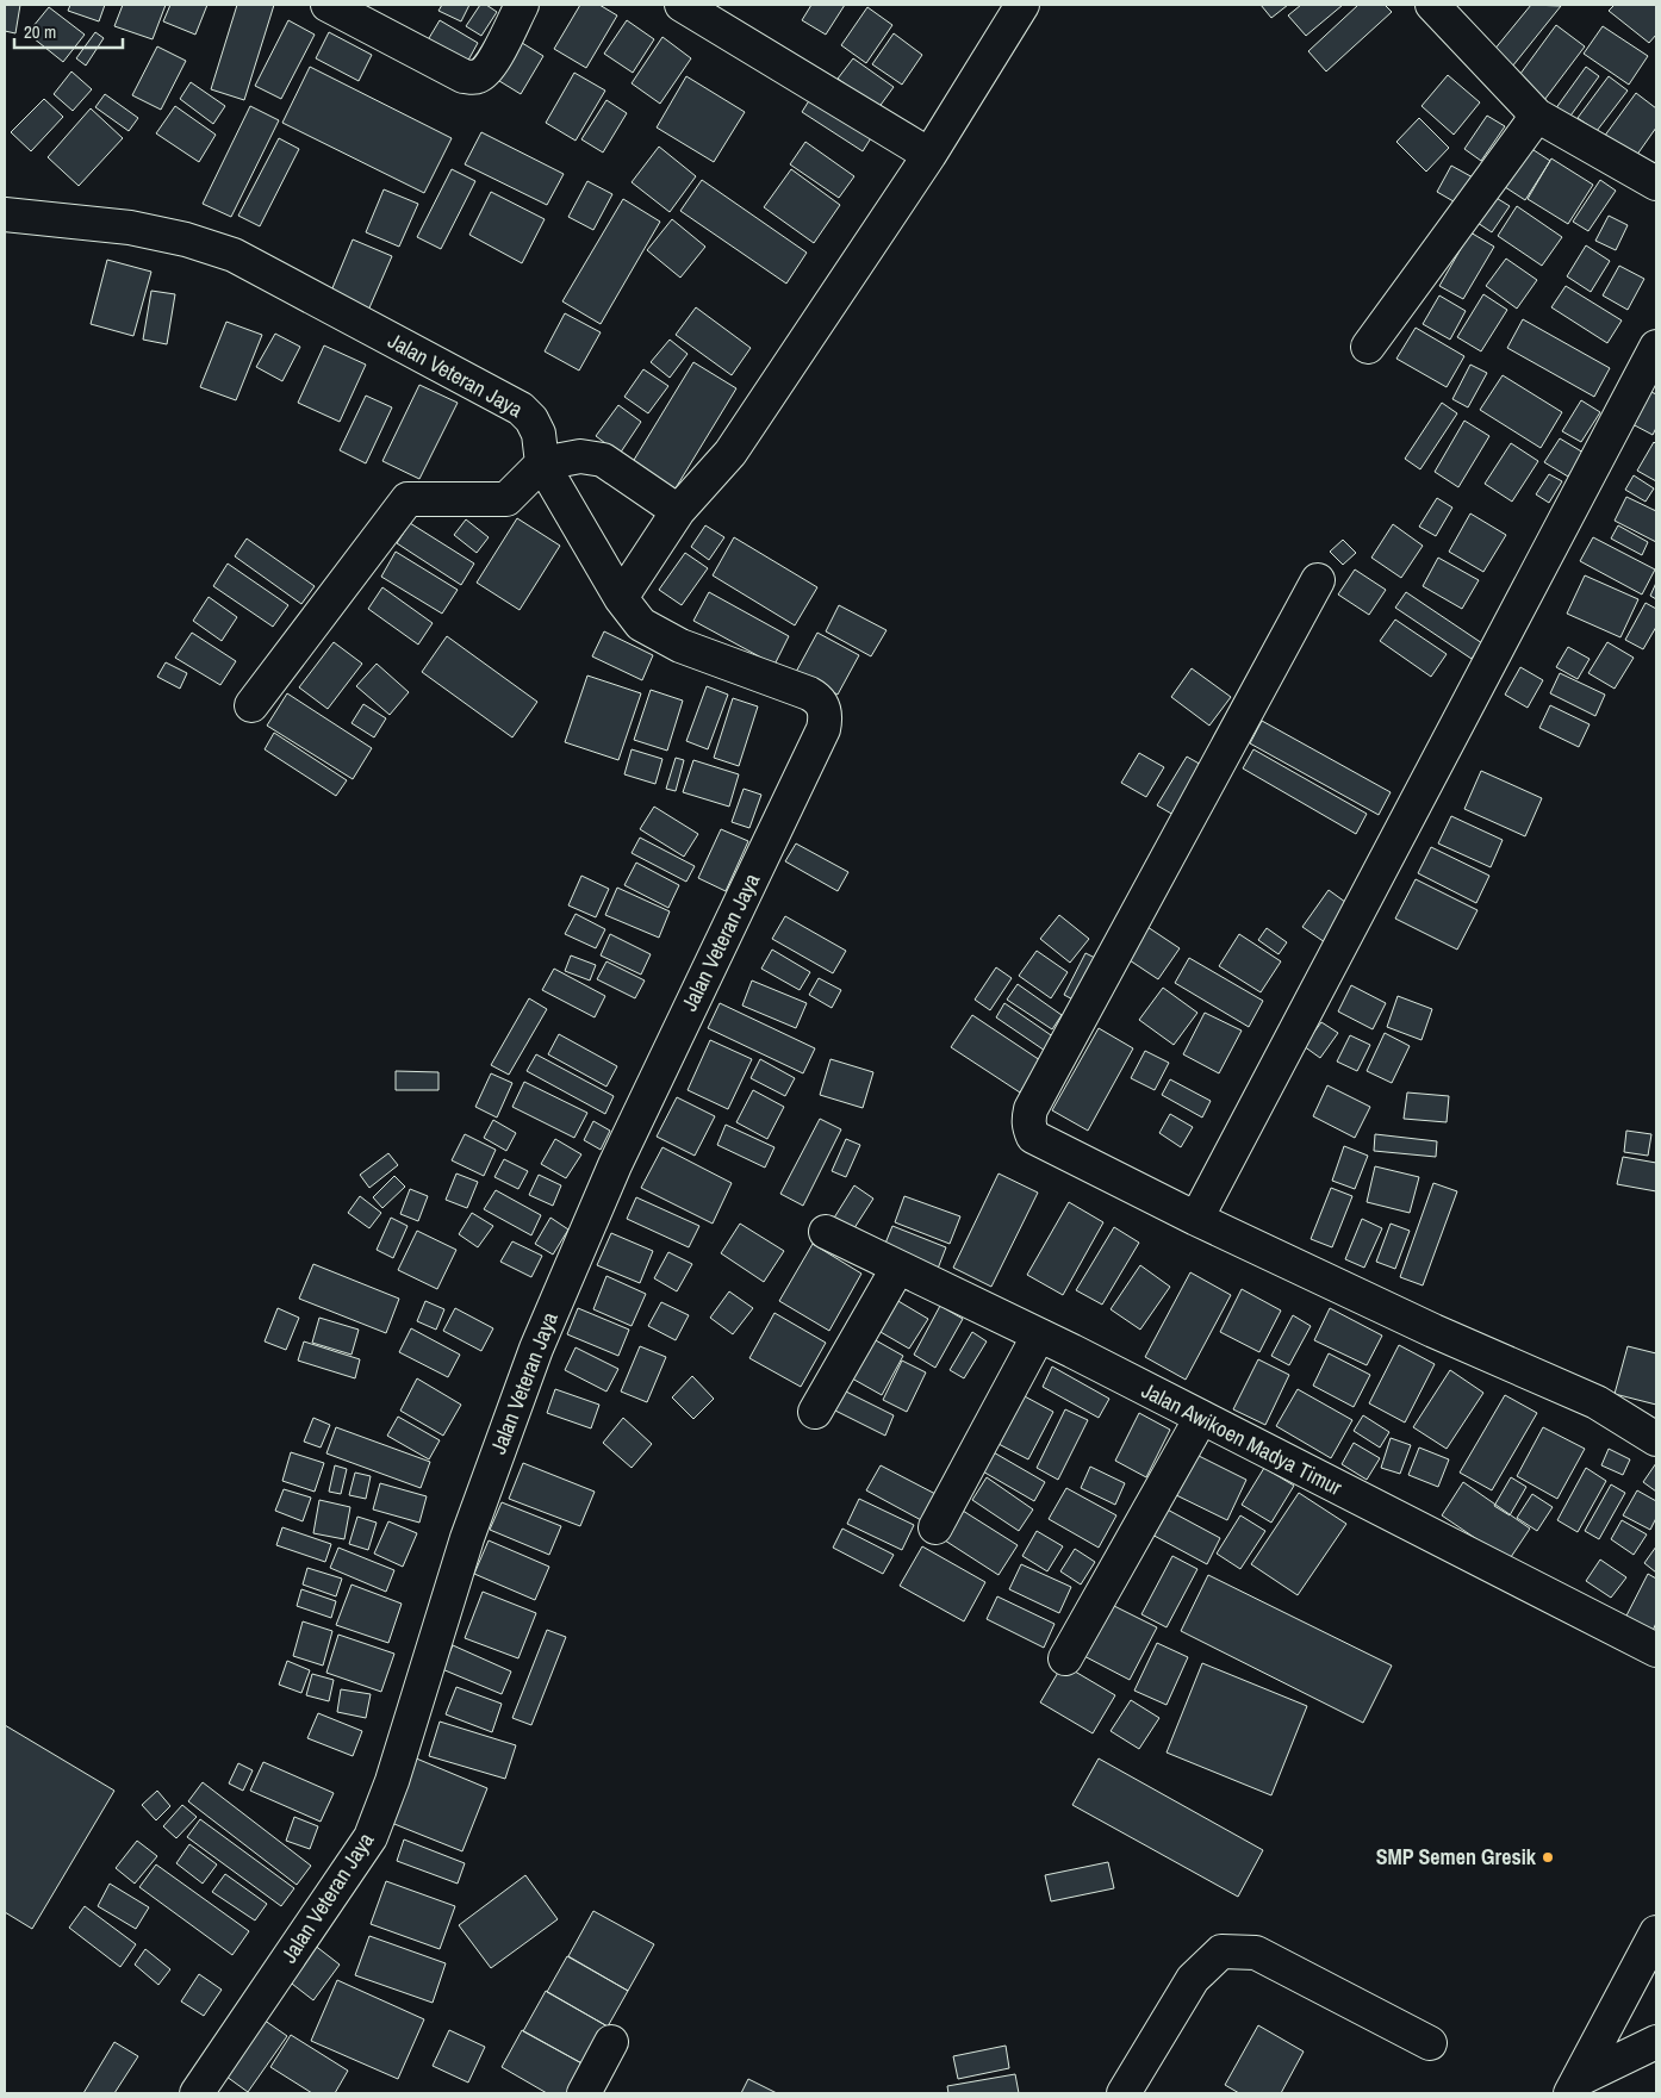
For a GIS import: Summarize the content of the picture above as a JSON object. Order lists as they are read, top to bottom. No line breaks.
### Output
{"streets":{"street":["Jalan Veteran Jaya","Jalan Awikoen Madya Timur"]},"places":["SMP Semen Gresik"],"scale_bar":"20 m"}
